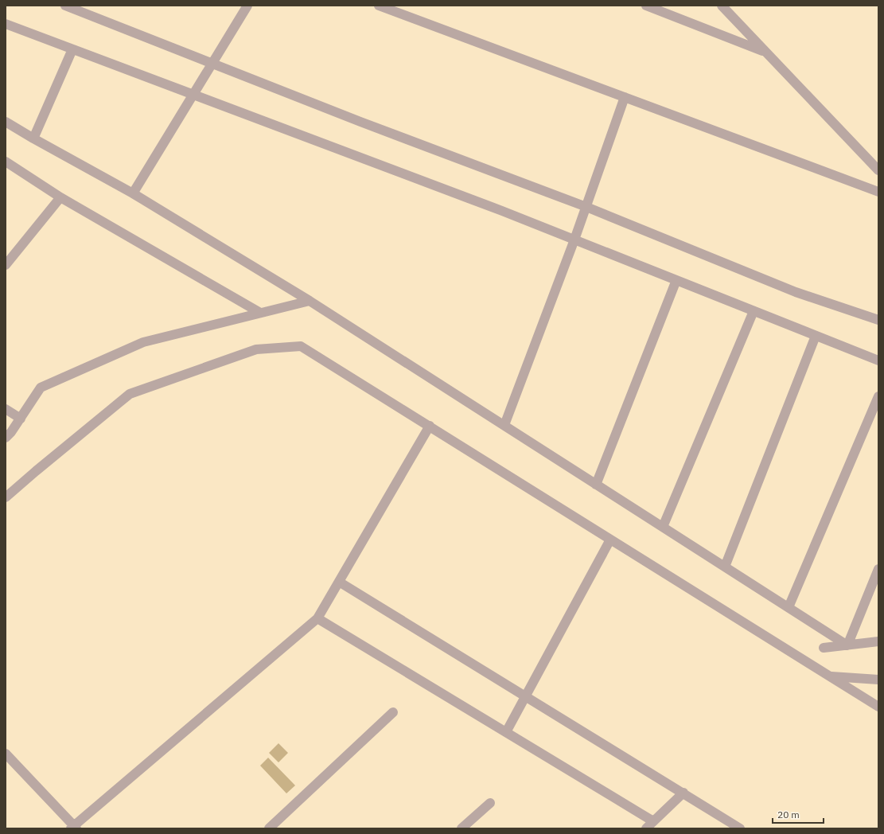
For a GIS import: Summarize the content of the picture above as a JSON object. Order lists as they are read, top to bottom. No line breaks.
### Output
{"scale_bar":"20 m"}
